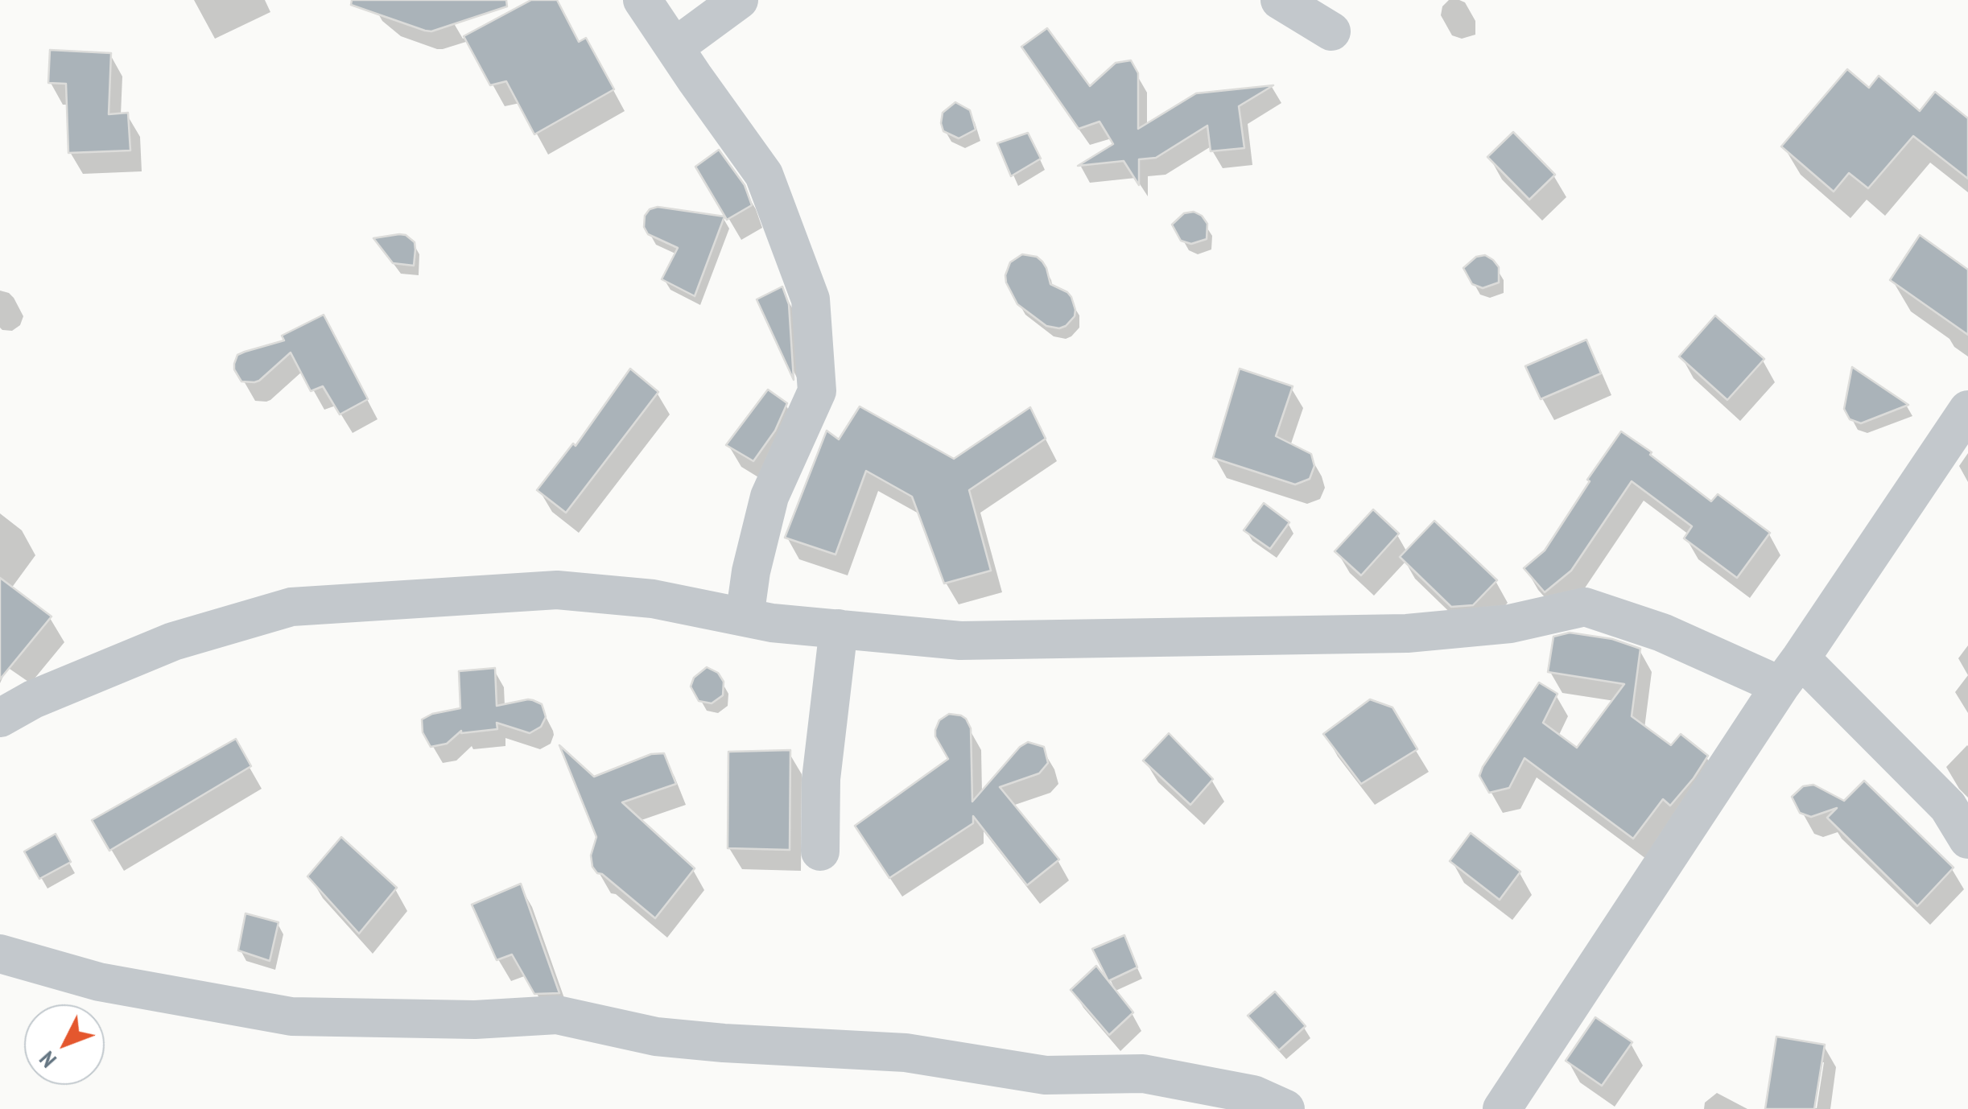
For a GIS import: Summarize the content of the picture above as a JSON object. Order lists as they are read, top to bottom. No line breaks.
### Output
{"north":"bottom left"}
